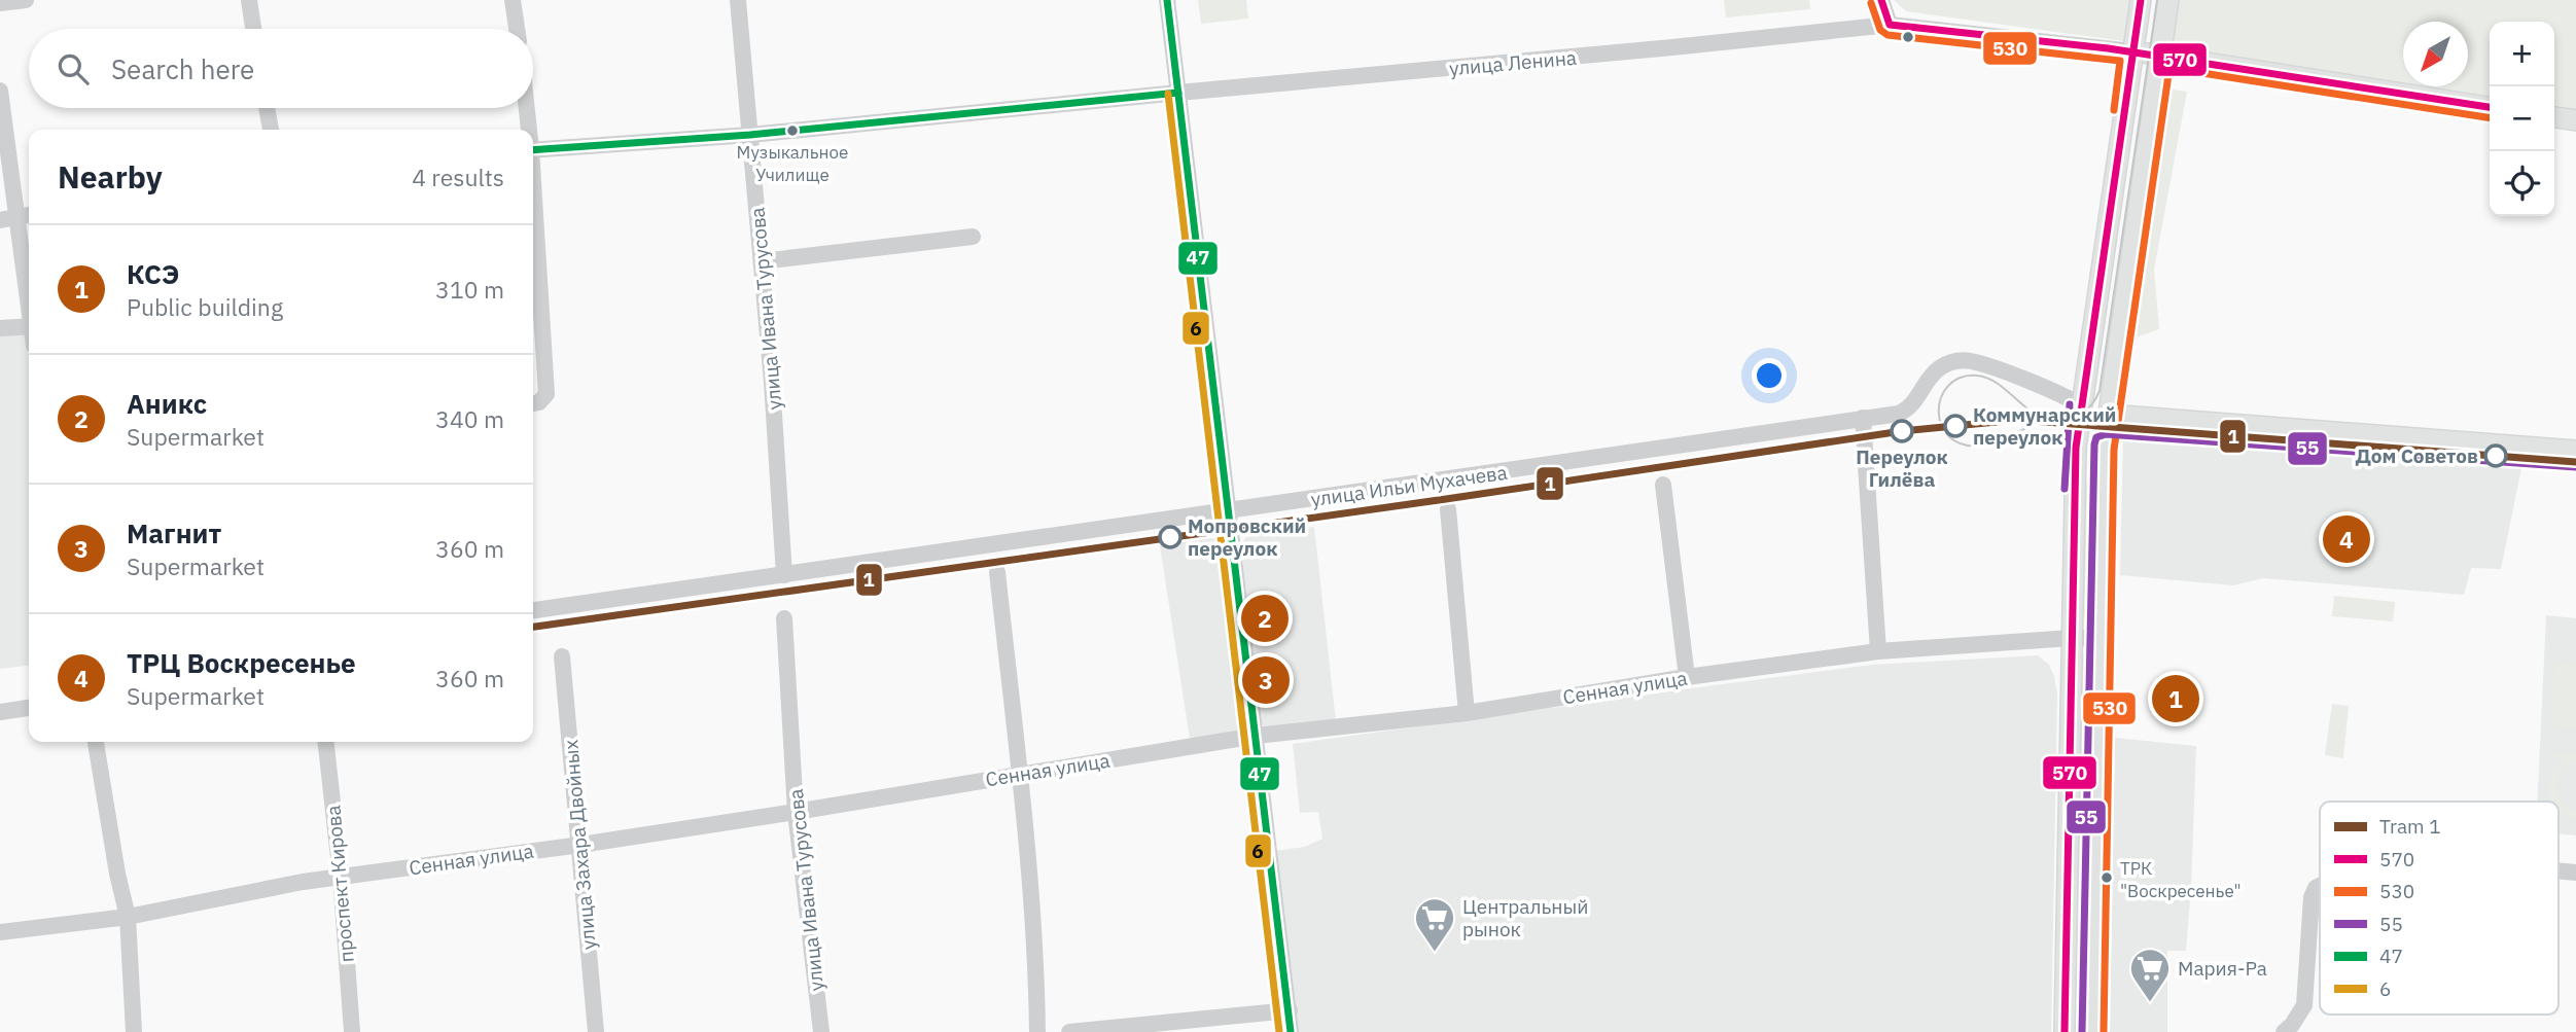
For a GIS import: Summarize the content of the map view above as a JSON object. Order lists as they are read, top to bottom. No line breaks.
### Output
{"streets":{"main road":["улица Ленина"],"street":["улица Ивана Турусова","улица Ильи Мухачева","Сенная улица","улица Захара Двойных","проспект Кирова"]},"crossings":[["улица Ленина","улица Ивана Турусова"],["улица Ивана Турусова","улица Ильи Мухачева"],["улица Ивана Турусова","Сенная улица"],["Сенная улица","улица Захара Двойных"],["Сенная улица","проспект Кирова"]],"places":{"other":["Музыкальное Училище","Коммунарский переулок","Переулок Гилёва","Дом Советов","Мопровский переулок","ТРК \"Воскресенье\""],"supermarket":["Центральный рынок","Мария-Ра"]},"lines":["transit line 570","transit line 47","transit line 530","transit line 6","transit line 55","tram line 1"],"legend":["Tram 1","570","530","55","47","6"],"north":"bottom left","page":{"map_buttons":["+","−"],"search":"Search here","heading":["Nearby","4 results"],"list":[{"mark":"1","name":"КСЭ","note":"Public building","value":"310 m"},{"mark":"2","name":"Аникс","note":"Supermarket","value":"340 m"},{"mark":"3","name":"Магнит","note":"Supermarket","value":"360 m"},{"mark":"4","name":"ТРЦ Воскресенье","note":"Supermarket","value":"360 m"}],"pins":["4","2","3","1"]}}
